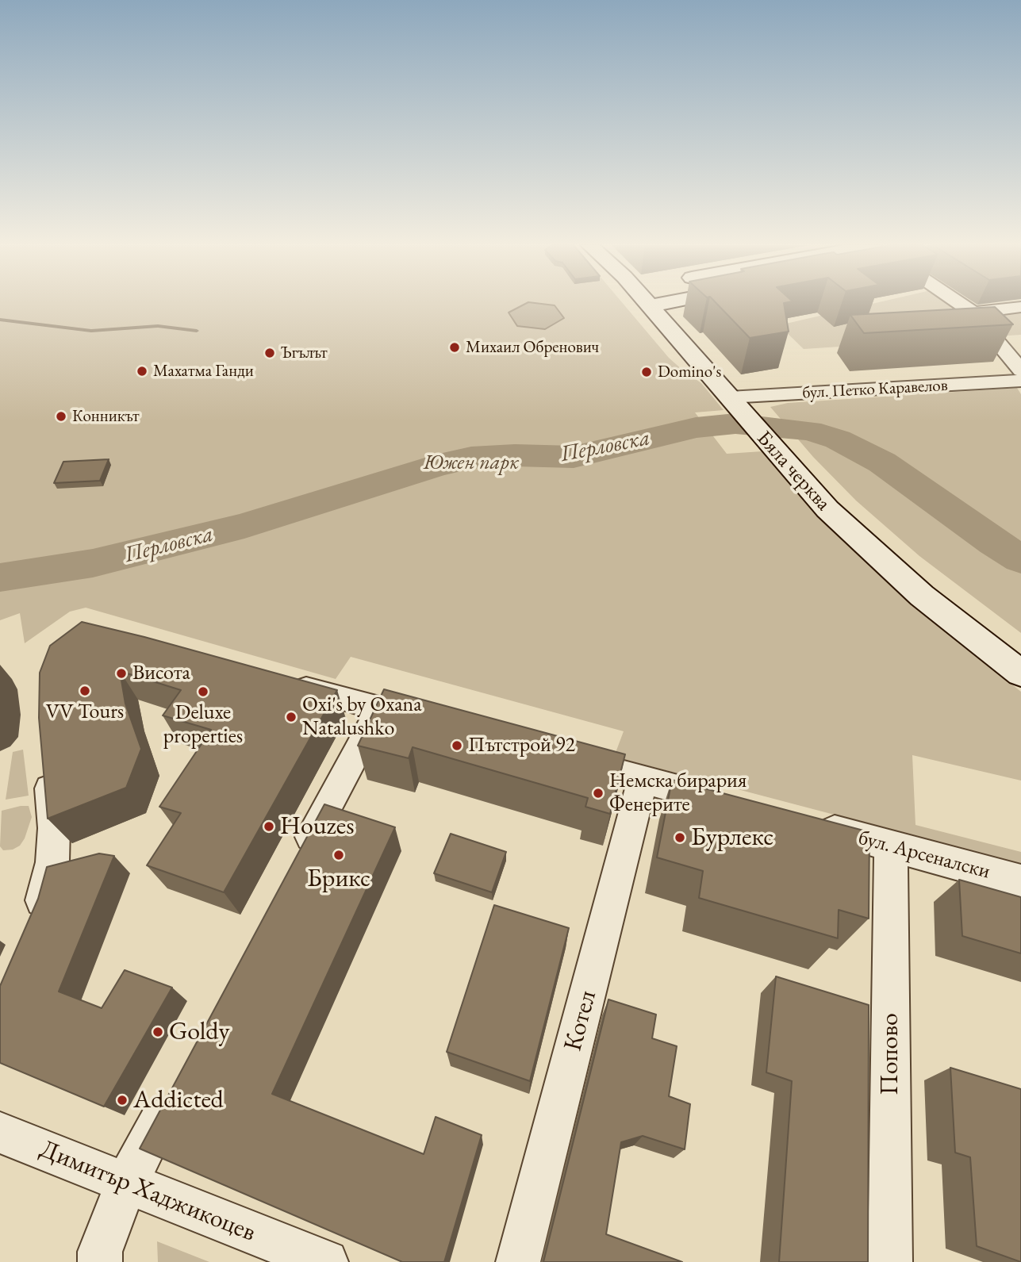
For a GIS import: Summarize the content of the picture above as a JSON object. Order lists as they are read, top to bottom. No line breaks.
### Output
{"streets":{"street":["бул. Петко Каравелов","Бяла черква","бул. Арсеналски","Котел","Попово","Димитър Хаджикоцев"]},"crossings":[["бул. Петко Каравелов","Бяла черква"],["бул. Арсеналски","Попово"]],"water":["Перловска"],"parks":["Южен парк"],"places":["Михаил Обренович","Ъгълът","Махатма Ганди","Domino's","Конникът","Висота","VV Tours","Deluxe properties","Oxi's by Oxana Natalushko","Пътстрой 92","Немска бирария Фенерите","Houzes","Бурлекс","Брикс","Goldy","Addicted"]}
